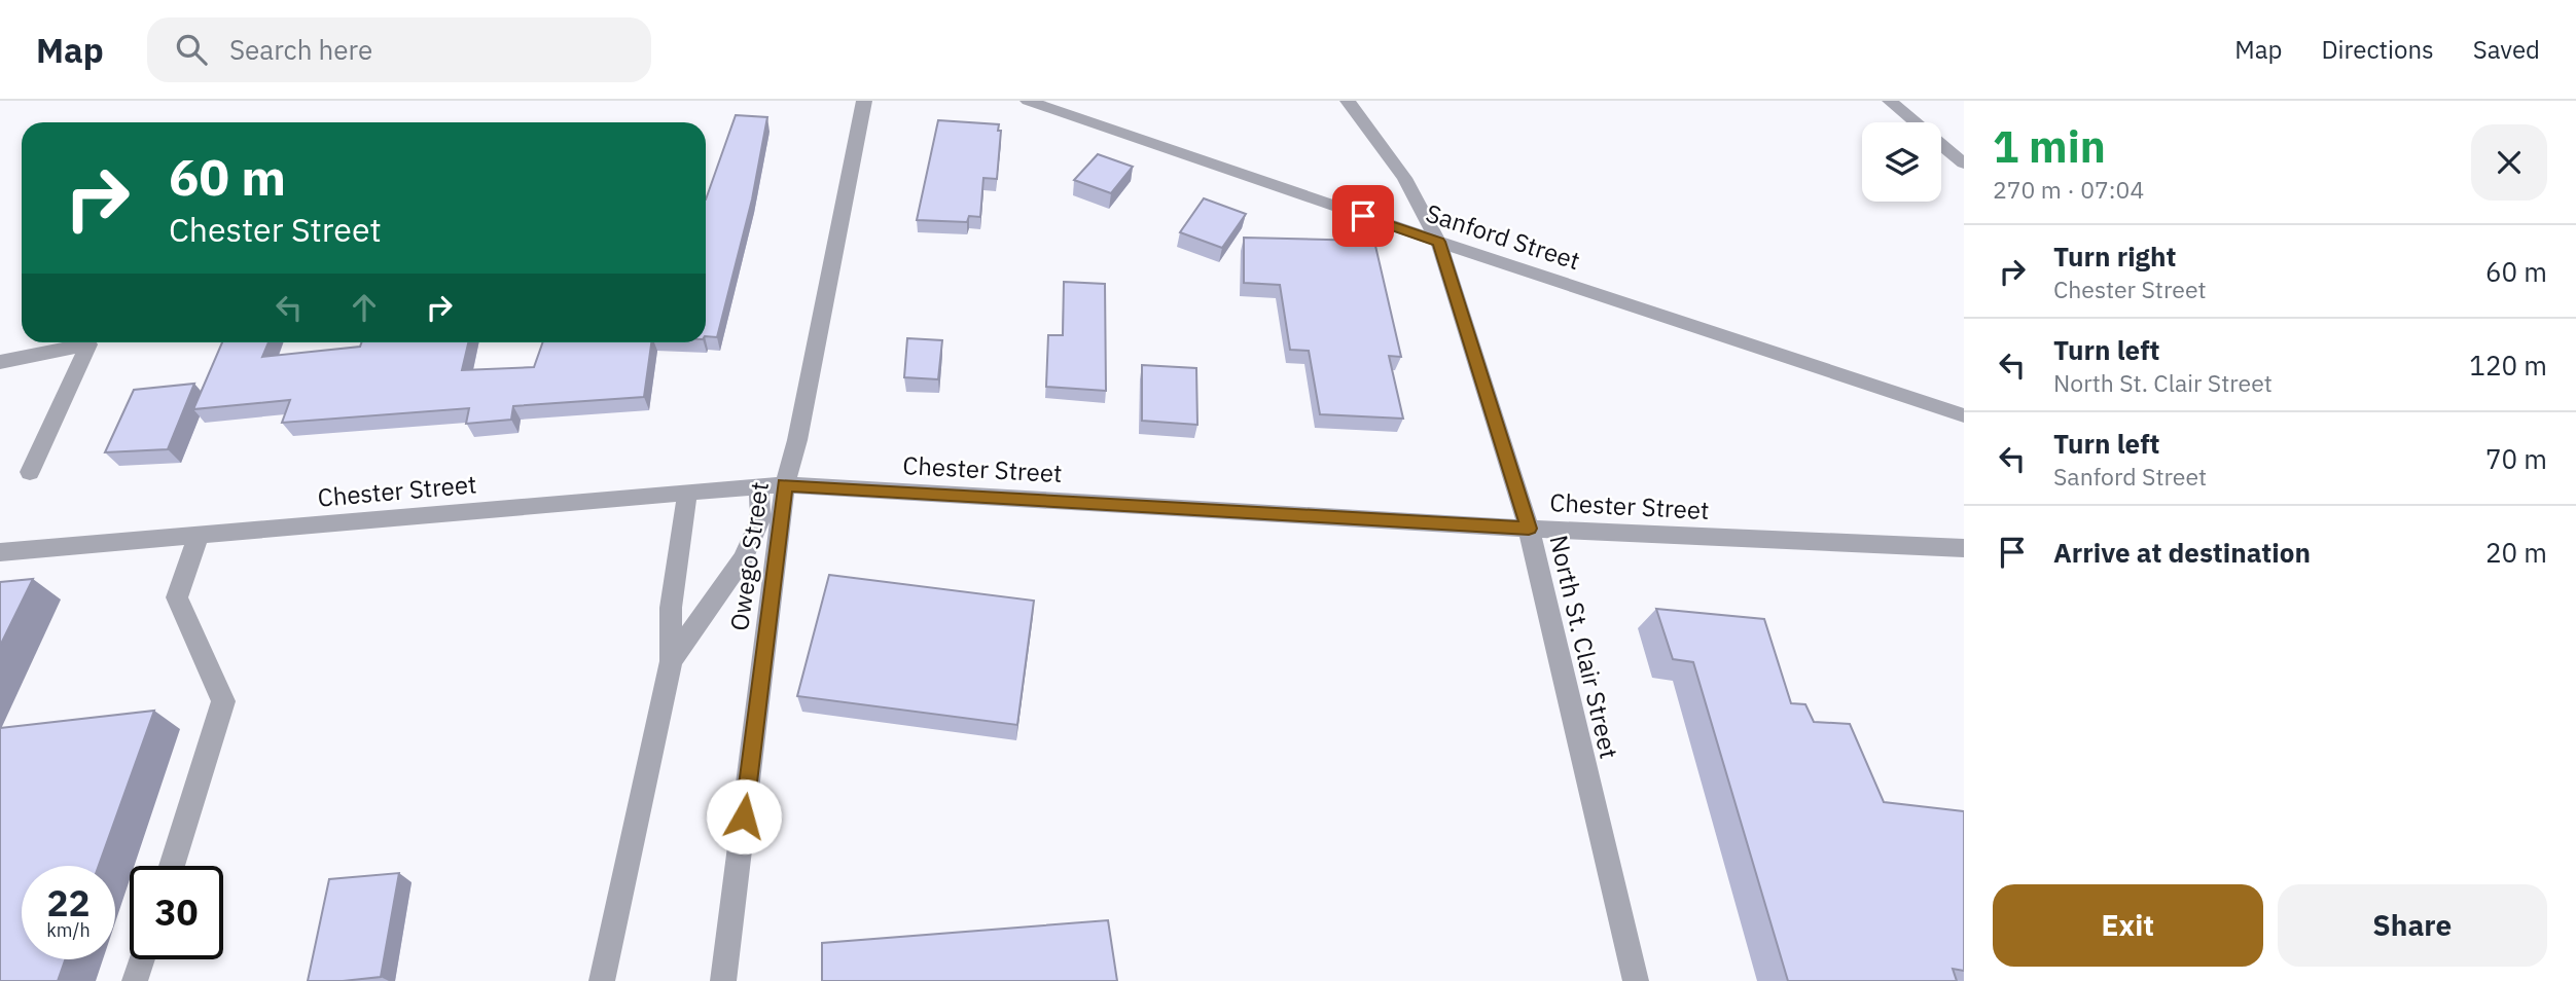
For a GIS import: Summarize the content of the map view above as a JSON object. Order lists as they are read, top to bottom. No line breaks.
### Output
{"streets":{"street":["Sanford Street","Chester Street","Owego Street","North St. Clair Street"]},"crossings":[["Sanford Street","North St. Clair Street"],["Chester Street","Owego Street"],["Chester Street","North St. Clair Street"]],"page":{"header":"Map","search":"Search here","nav":["Map","Directions","Saved"],"heading":["1 min","270 m · 07:04"],"turn":["60 m","Chester Street"],"list":[{"name":"Turn right","note":"Chester Street","value":"60 m"},{"name":"Turn left","note":"North St. Clair Street","value":"120 m"},{"name":"Turn left","note":"Sanford Street","value":"70 m"},{"name":"Arrive at destination","value":"20 m"}],"speed":"22 km/h","limit":"30","buttons":["Exit","Share"]}}
